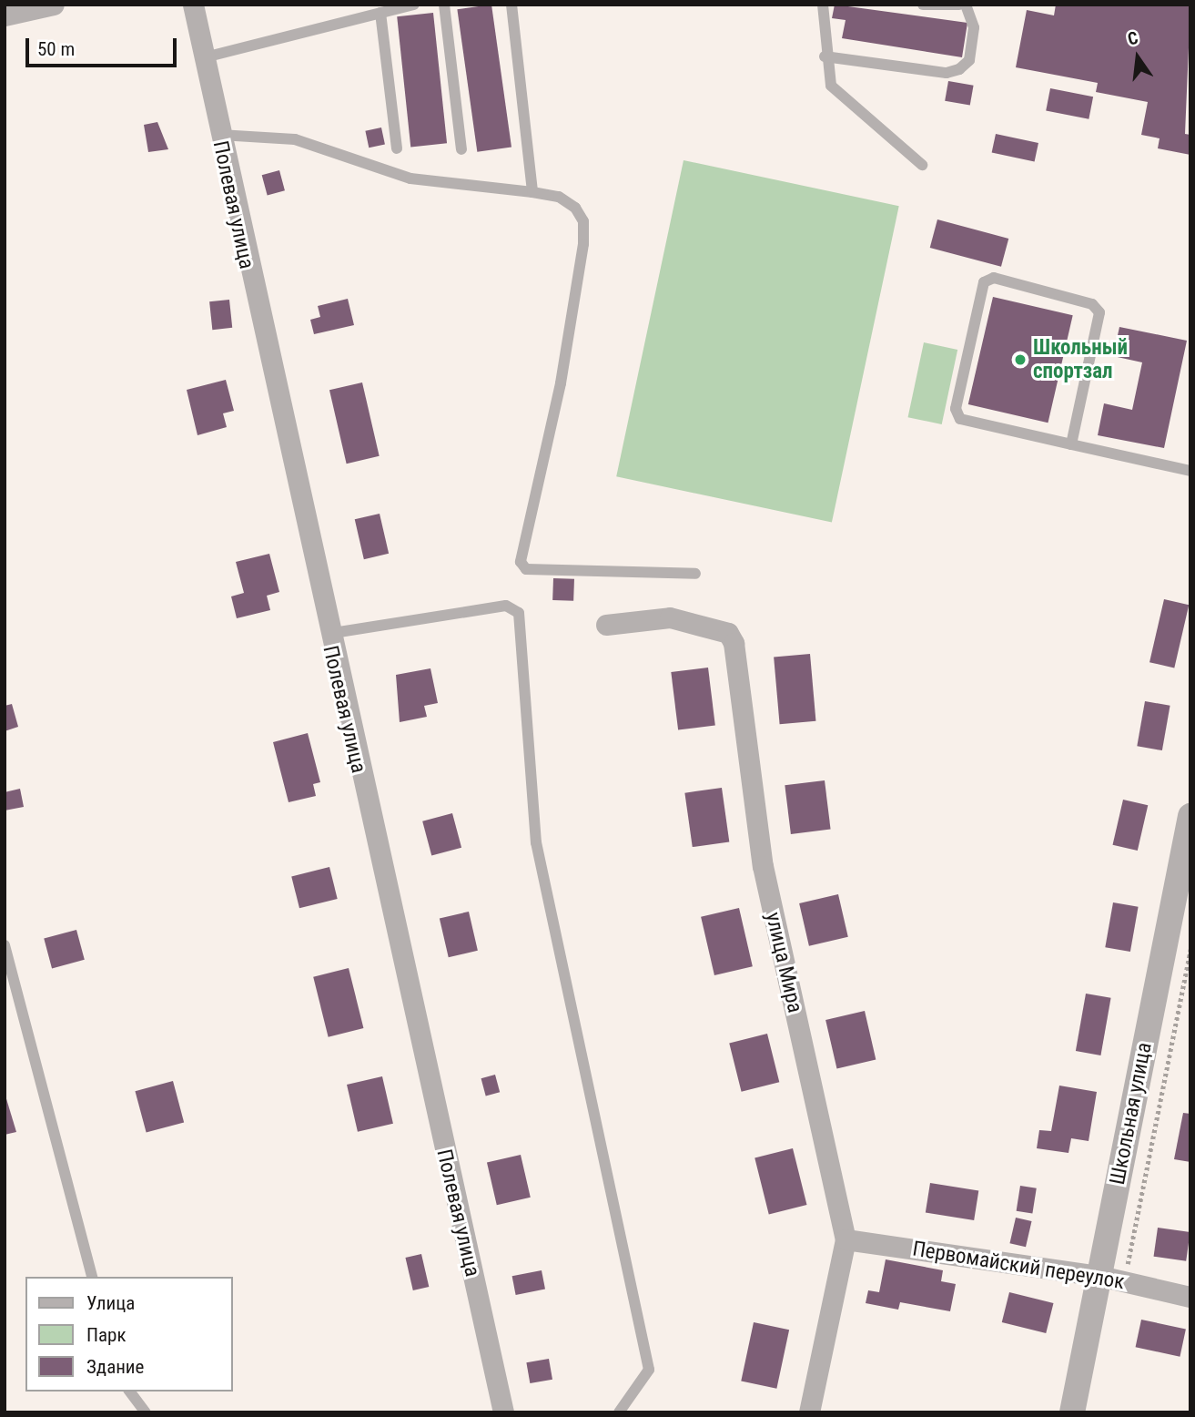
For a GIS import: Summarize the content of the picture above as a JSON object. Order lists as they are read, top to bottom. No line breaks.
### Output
{"streets":{"street":["Полевая улица","улица Мира","Школьная улица","Первомайский переулок"]},"crossings":[["улица Мира","Первомайский переулок"],["Школьная улица","Первомайский переулок"]],"places":["Школьный спортзал"],"legend":["Улица","Парк","Здание"],"scale_bar":"50 m","north":"top"}
